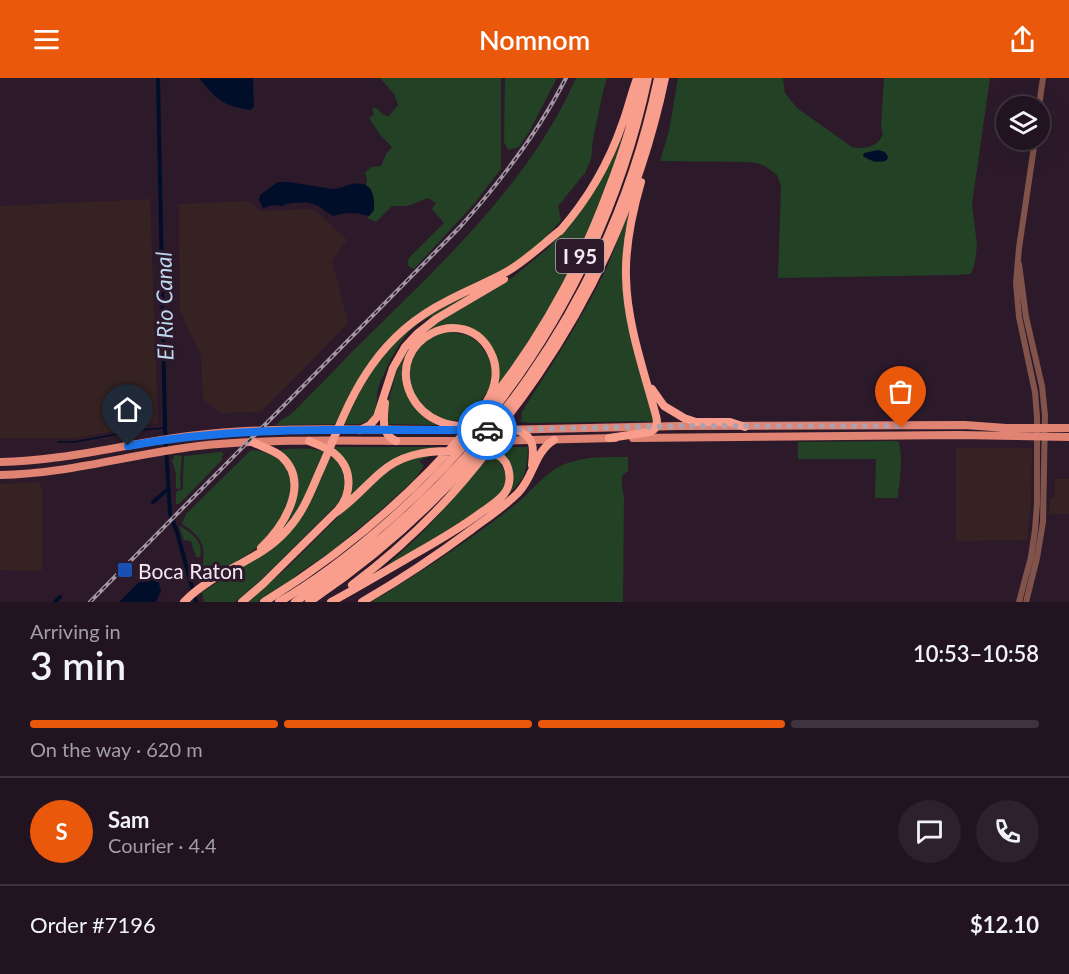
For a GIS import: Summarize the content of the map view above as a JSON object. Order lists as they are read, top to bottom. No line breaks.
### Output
{"streets":{"highway":["I 95"]},"water":["El Rio Canal"],"places":{"transit":["Boca Raton"]},"page":{"header":"Nomnom","heading":["3 min","Arriving in","10:53–10:58"],"panel":["Sam","Courier · 4.4","Order #7196","$12.10"],"bar":"On the way · 620 m","round":"S"}}
